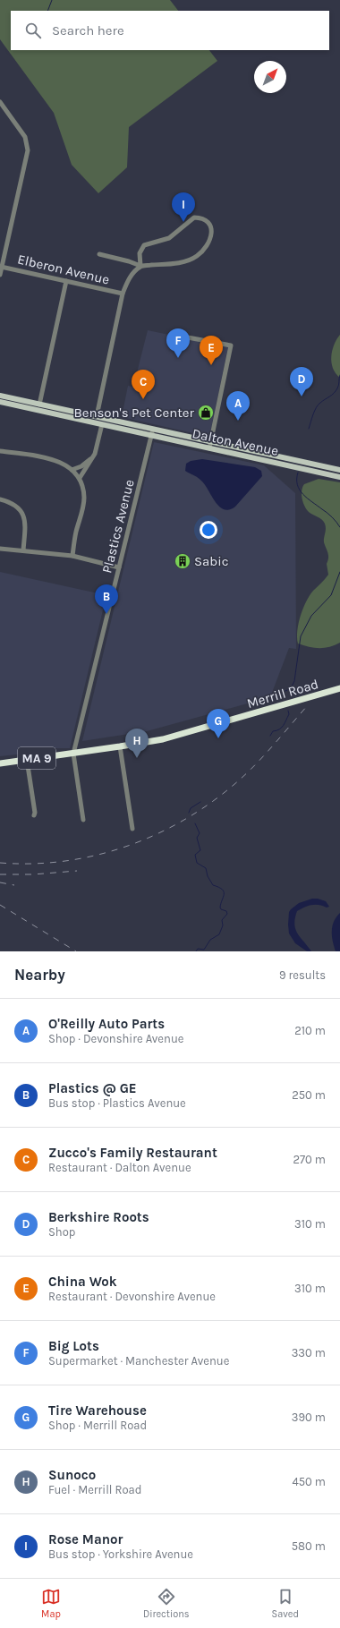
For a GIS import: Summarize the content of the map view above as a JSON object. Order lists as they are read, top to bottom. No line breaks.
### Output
{"streets":{"highway":["Merrill Road","MA 9"],"main road":["Dalton Avenue"],"street":["Elberon Avenue","Plastics Avenue"]},"crossings":[["Dalton Avenue","Plastics Avenue"],["Plastics Avenue","Merrill Road"]],"places":{"shop":["Benson's Pet Center"],"building":["Sabic"]},"north":"top right","page":{"search":"Search here","pins":["I","F","E","D","C","A","B","G","H"],"heading":["Nearby","9 results"],"list":[{"mark":"A","name":"O'Reilly Auto Parts","note":"Shop · Devonshire Avenue","value":"210 m"},{"mark":"B","name":"Plastics @ GE","note":"Bus stop · Plastics Avenue","value":"250 m"},{"mark":"C","name":"Zucco's Family Restaurant","note":"Restaurant · Dalton Avenue","value":"270 m"},{"mark":"D","name":"Berkshire Roots","note":"Shop","value":"310 m"},{"mark":"E","name":"China Wok","note":"Restaurant · Devonshire Avenue","value":"310 m"},{"mark":"F","name":"Big Lots","note":"Supermarket · Manchester Avenue","value":"330 m"},{"mark":"G","name":"Tire Warehouse","note":"Shop · Merrill Road","value":"390 m"},{"mark":"H","name":"Sunoco","note":"Fuel · Merrill Road","value":"450 m"},{"mark":"I","name":"Rose Manor","note":"Bus stop · Yorkshire Avenue","value":"580 m"}],"nav":["Map","Directions","Saved"]}}
